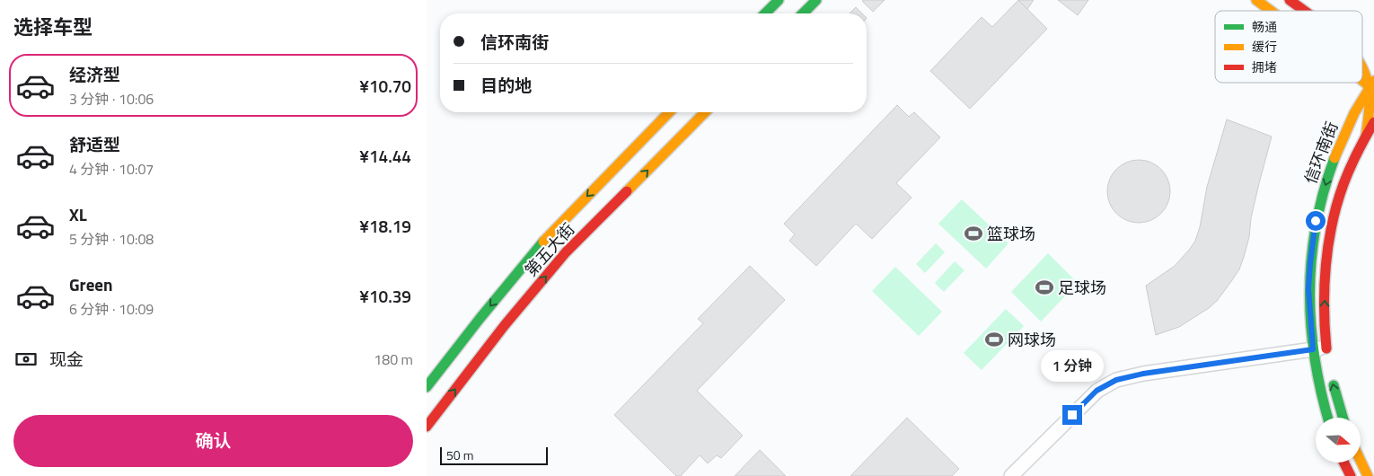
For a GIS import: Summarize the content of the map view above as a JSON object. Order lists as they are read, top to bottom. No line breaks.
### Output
{"streets":{"street":["信环南街","第五大街"]},"places":{"sports":["篮球场","足球场","网球场"]},"legend":["畅通","缓行","拥堵"],"scale_bar":"50 m","north":"right","page":{"heading":"选择车型","banner":["信环南街","目的地"],"list":[{"name":"经济型","note":"3 分钟 · 10:06","value":"¥10.70"},{"name":"舒适型","note":"4 分钟 · 10:07","value":"¥14.44"},{"name":"XL","note":"5 分钟 · 10:08","value":"¥18.19"},{"name":"Green","note":"6 分钟 · 10:09","value":"¥10.39"}],"pay":["现金","180 m"],"bubble":"1 分钟","buttons":"确认","scale":"50 m"}}
